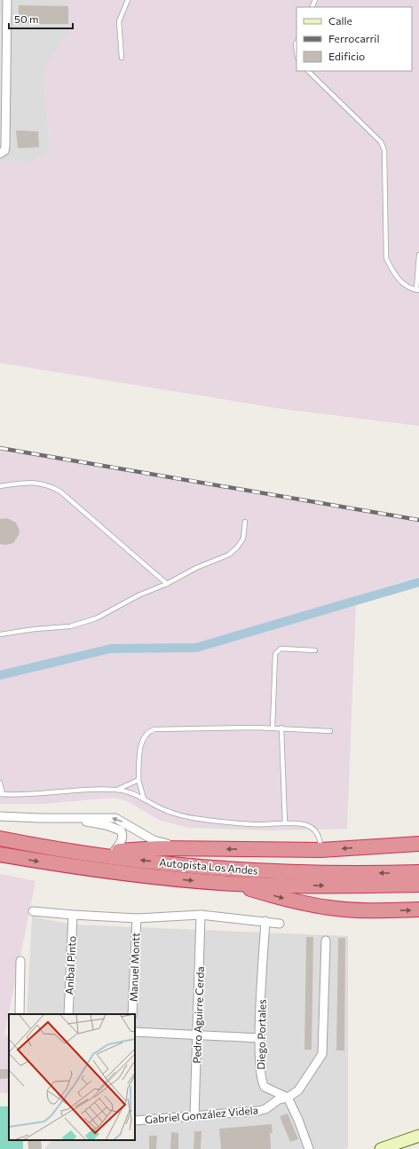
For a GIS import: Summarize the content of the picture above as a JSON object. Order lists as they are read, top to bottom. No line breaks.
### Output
{"streets":{"highway":["Autopista Los Andes"],"street":["Aníbal Pinto","Manuel Montt","Pedro Aguirre Cerda","Diego Portales","Gabriel González Videla"]},"crossings":[["Pedro Aguirre Cerda","Gabriel González Videla"],["Diego Portales","Gabriel González Videla"]],"legend":["Calle","Ferrocarril","Edificio"],"scale_bar":"50 m"}
